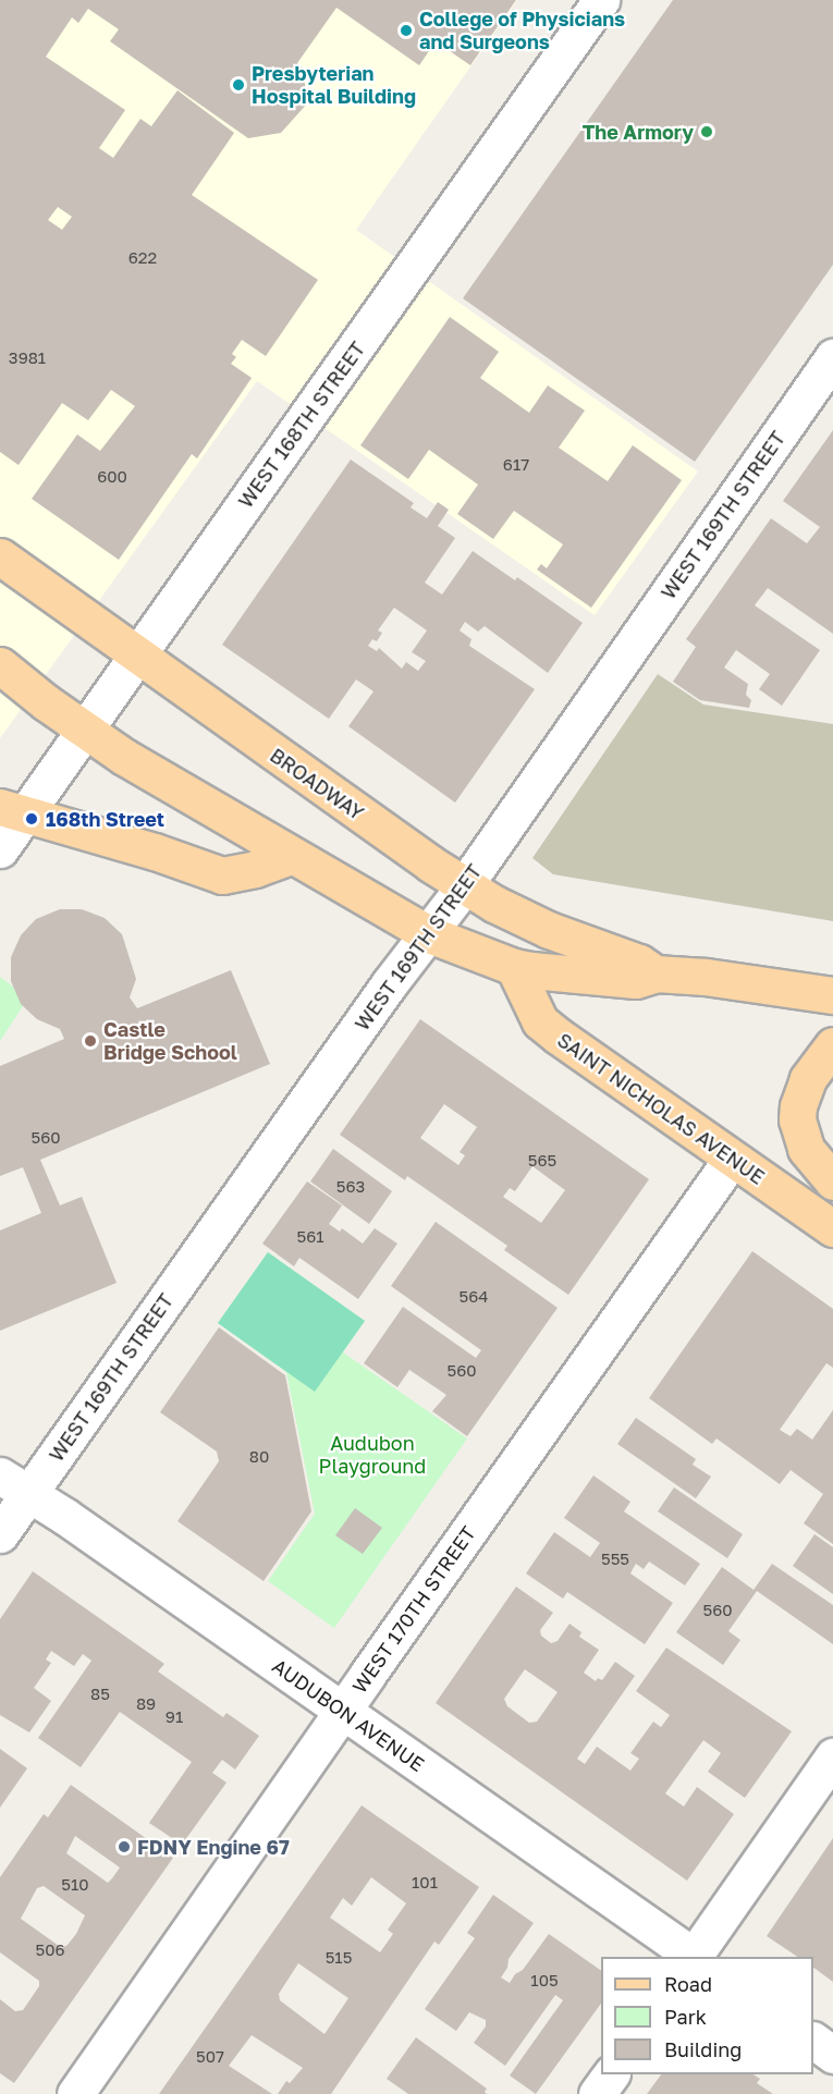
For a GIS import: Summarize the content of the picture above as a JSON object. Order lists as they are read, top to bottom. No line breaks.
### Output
{"streets":{"main road":["BROADWAY","SAINT NICHOLAS AVENUE"],"street":["WEST 168TH STREET","WEST 169TH STREET","WEST 170TH STREET","AUDUBON AVENUE"]},"crossings":[["WEST 168TH STREET","BROADWAY"],["WEST 169TH STREET","BROADWAY"],["WEST 169TH STREET","AUDUBON AVENUE"],["BROADWAY","SAINT NICHOLAS AVENUE"],["SAINT NICHOLAS AVENUE","WEST 170TH STREET"],["WEST 170TH STREET","AUDUBON AVENUE"]],"parks":["Audubon Playground"],"places":["College of Physicians and Surgeons","Presbyterian Hospital Building","The Armory","168th Street","Castle Bridge School","FDNY Engine 67"],"house_numbers":["622","3981","617","600","560","565","563","561","564","560","80","555","560","85","89","91","101","510","506","515","105","507"],"legend":["Road","Park","Building"]}
